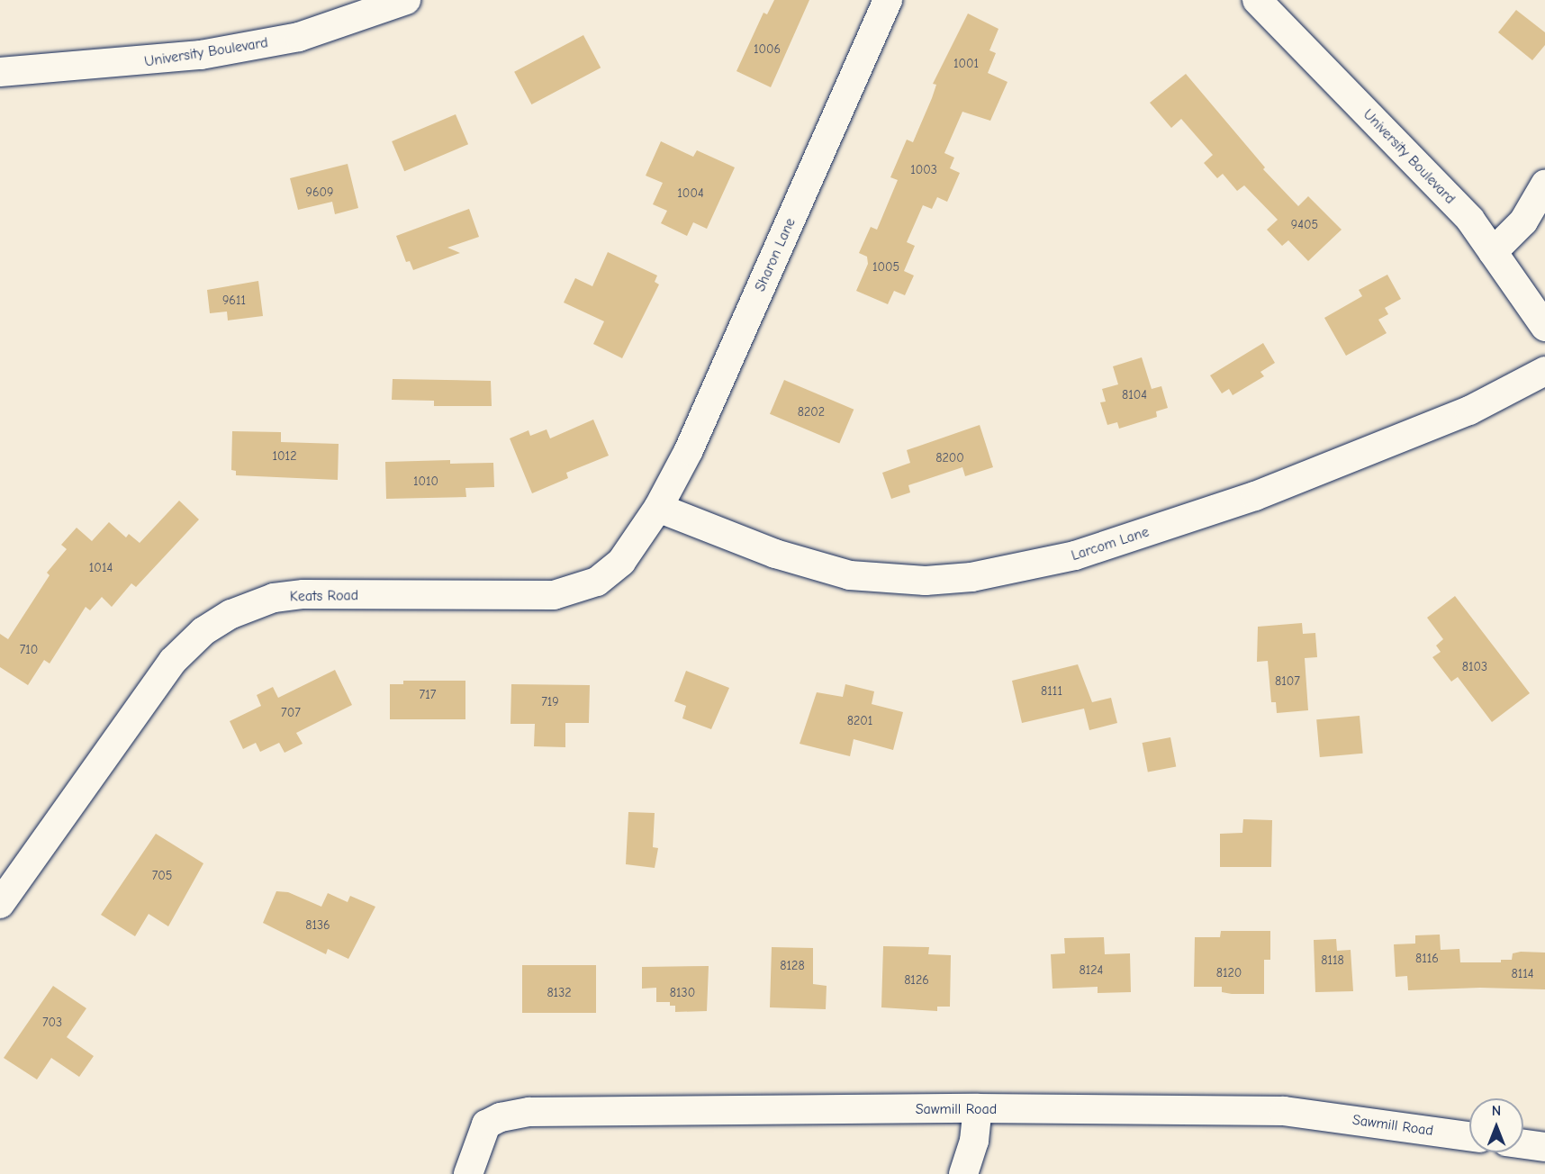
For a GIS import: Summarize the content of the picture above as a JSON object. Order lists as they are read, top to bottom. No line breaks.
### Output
{"streets":{"street":["University Boulevard","Sharon Lane","Larcom Lane","Keats Road","Sawmill Road"]},"crossings":[["Sharon Lane","Larcom Lane"],["Sharon Lane","Keats Road"],["Larcom Lane","Keats Road"]],"house_numbers":["1006","1001","1003","9609","1004","9405","1005","9611","8104","8202","1012","8200","1010","1014","710","8103","8107","8111","717","719","707","8201","705","8136","8116","8118","8128","8124","8120","8114","8126","8132","8130","703"],"north":"top"}
